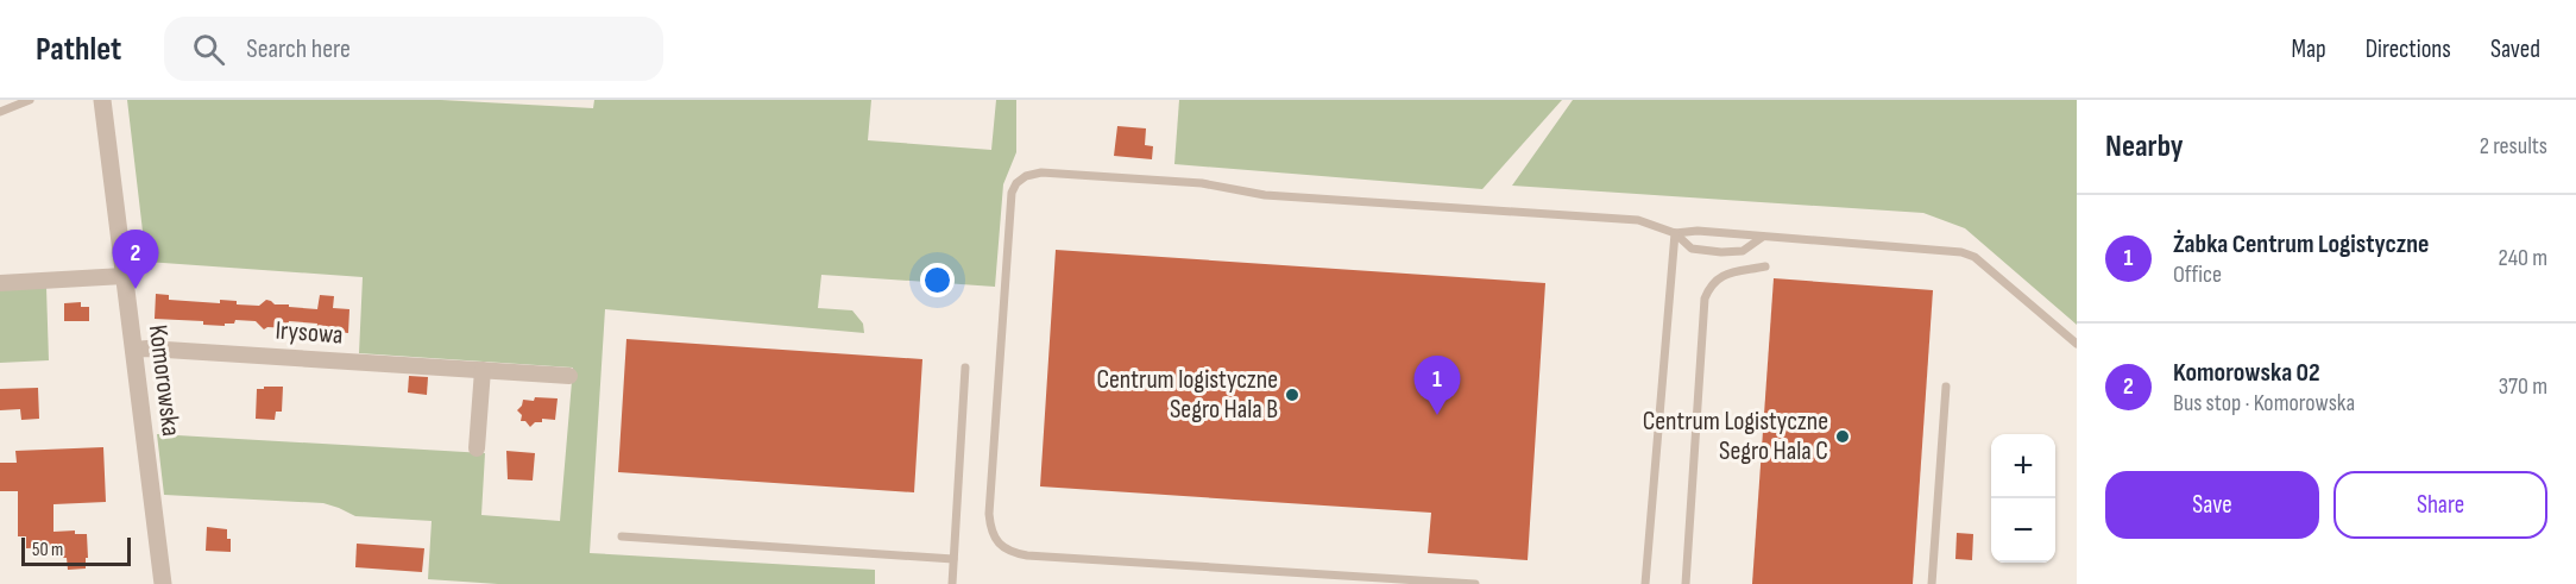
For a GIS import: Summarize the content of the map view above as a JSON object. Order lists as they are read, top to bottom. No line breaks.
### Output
{"streets":{"street":["Irysowa","Komorowska"]},"crossings":[["Irysowa","Komorowska"]],"places":["Centrum logistyczne Segro Hala B","Centrum Logistyczne Segro Hala C"],"scale_bar":"50 m","page":{"header":"Pathlet","search":"Search here","nav":["Map","Directions","Saved"],"heading":["Nearby","2 results"],"list":[{"mark":"1","name":"Żabka Centrum Logistyczne","note":"Office","value":"240 m"},{"mark":"2","name":"Komorowska 02","note":"Bus stop · Komorowska","value":"370 m"}],"pins":["2","1"],"map_buttons":["+","−"],"buttons":["Save","Share"],"scale":"50 m"}}
